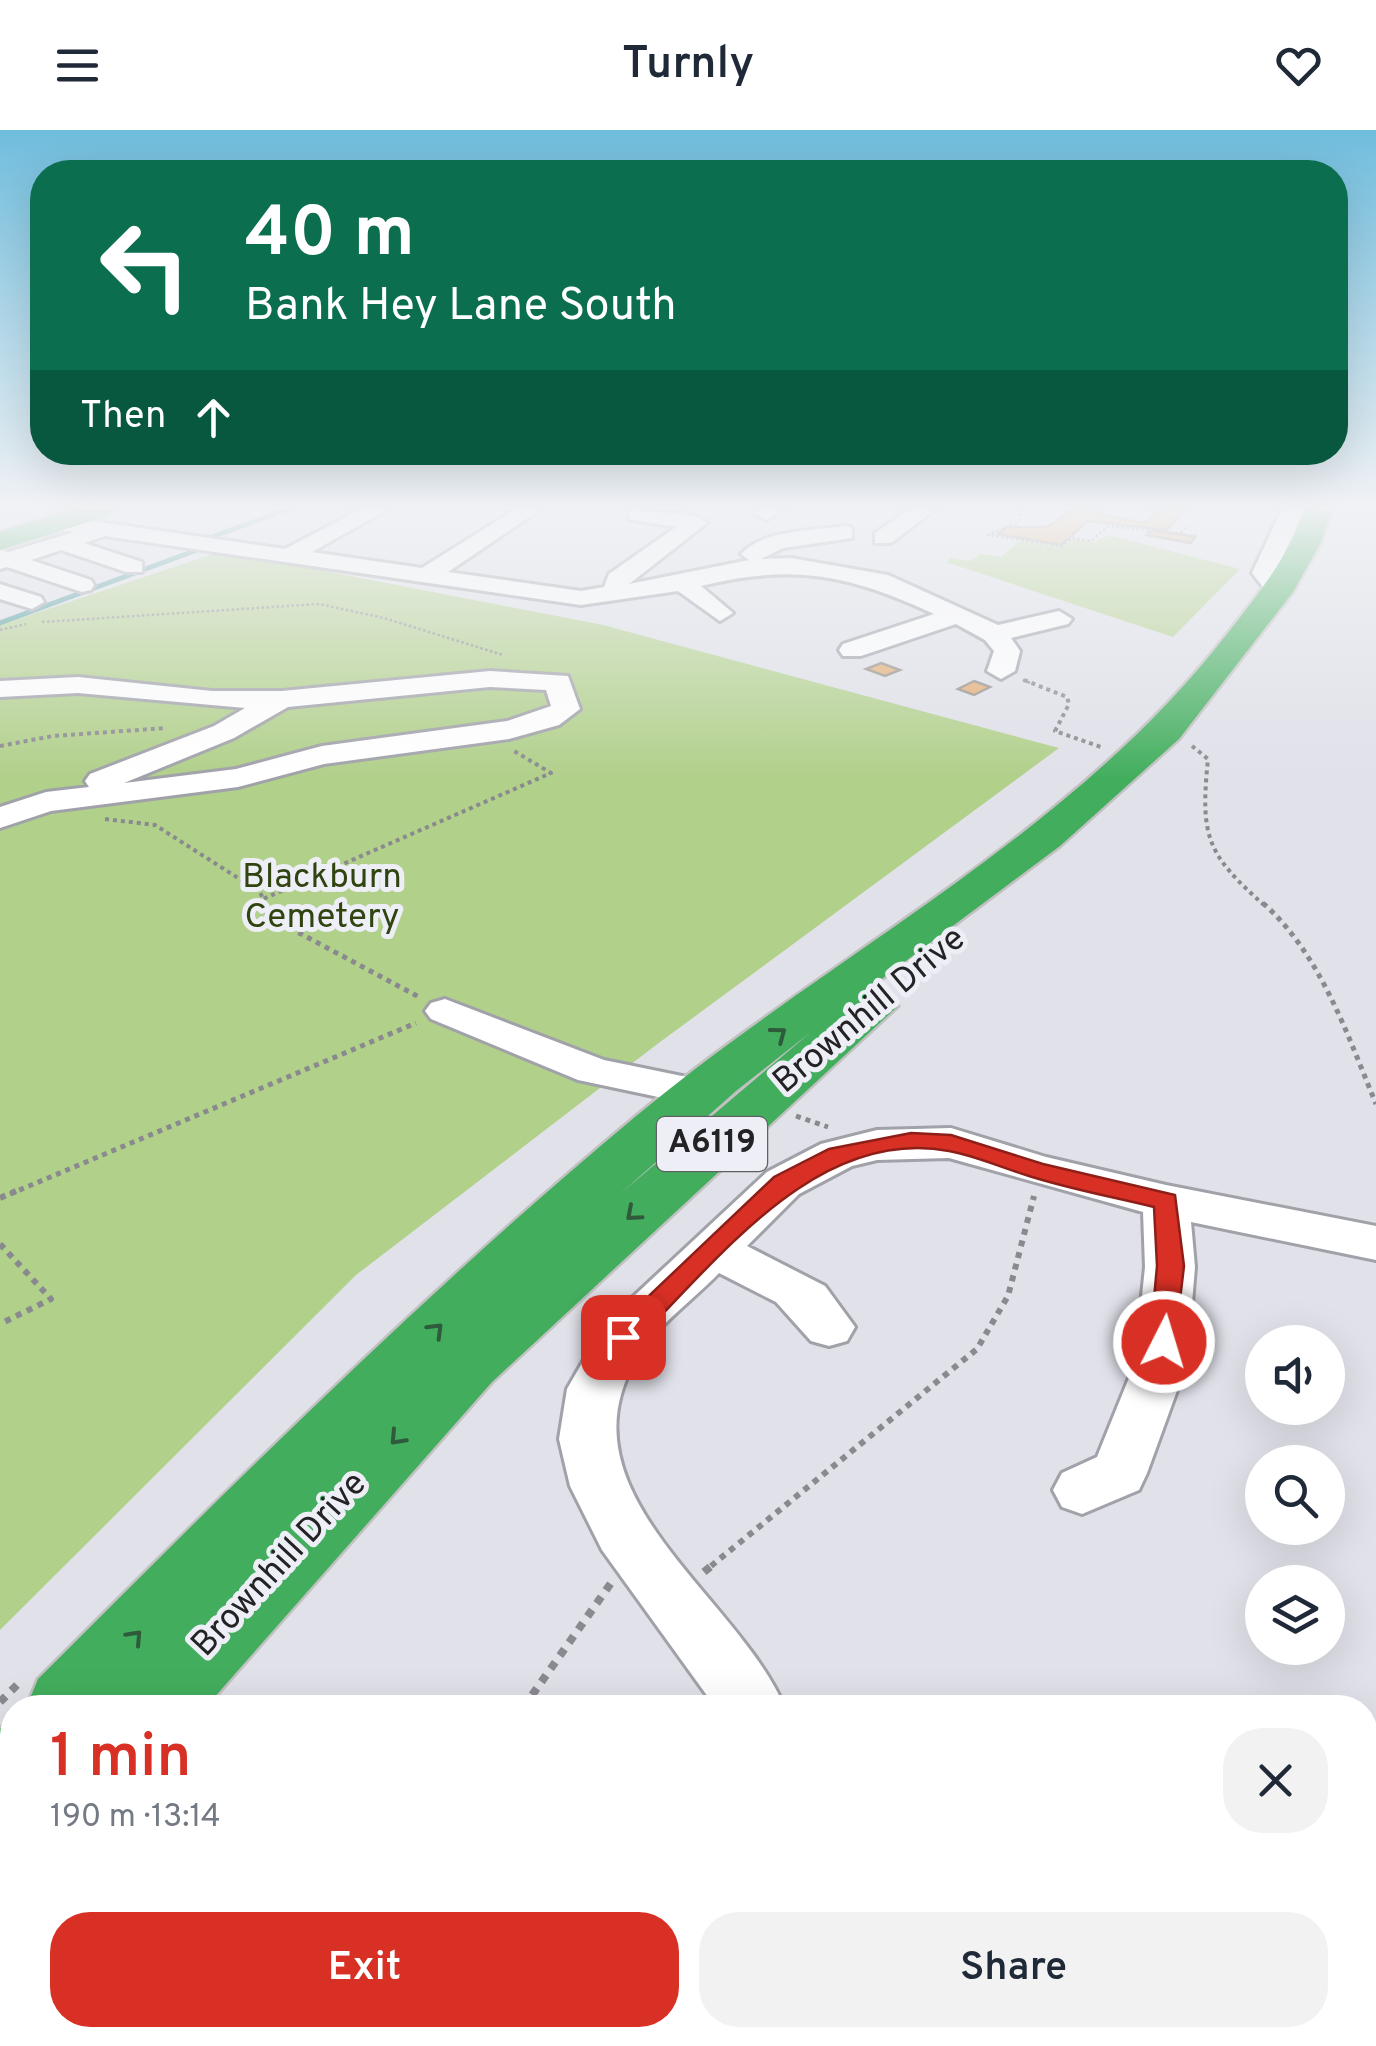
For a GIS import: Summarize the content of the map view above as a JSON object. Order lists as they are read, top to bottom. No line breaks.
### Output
{"streets":{"highway":["Brownhill Drive","A6119"]},"parks":["Blackburn Cemetery"],"page":{"header":"Turnly","turn":["40 m","Bank Hey Lane South"],"then":"Then","heading":["1 min","190 m · 13:14"],"buttons":["Exit","Share"]}}
